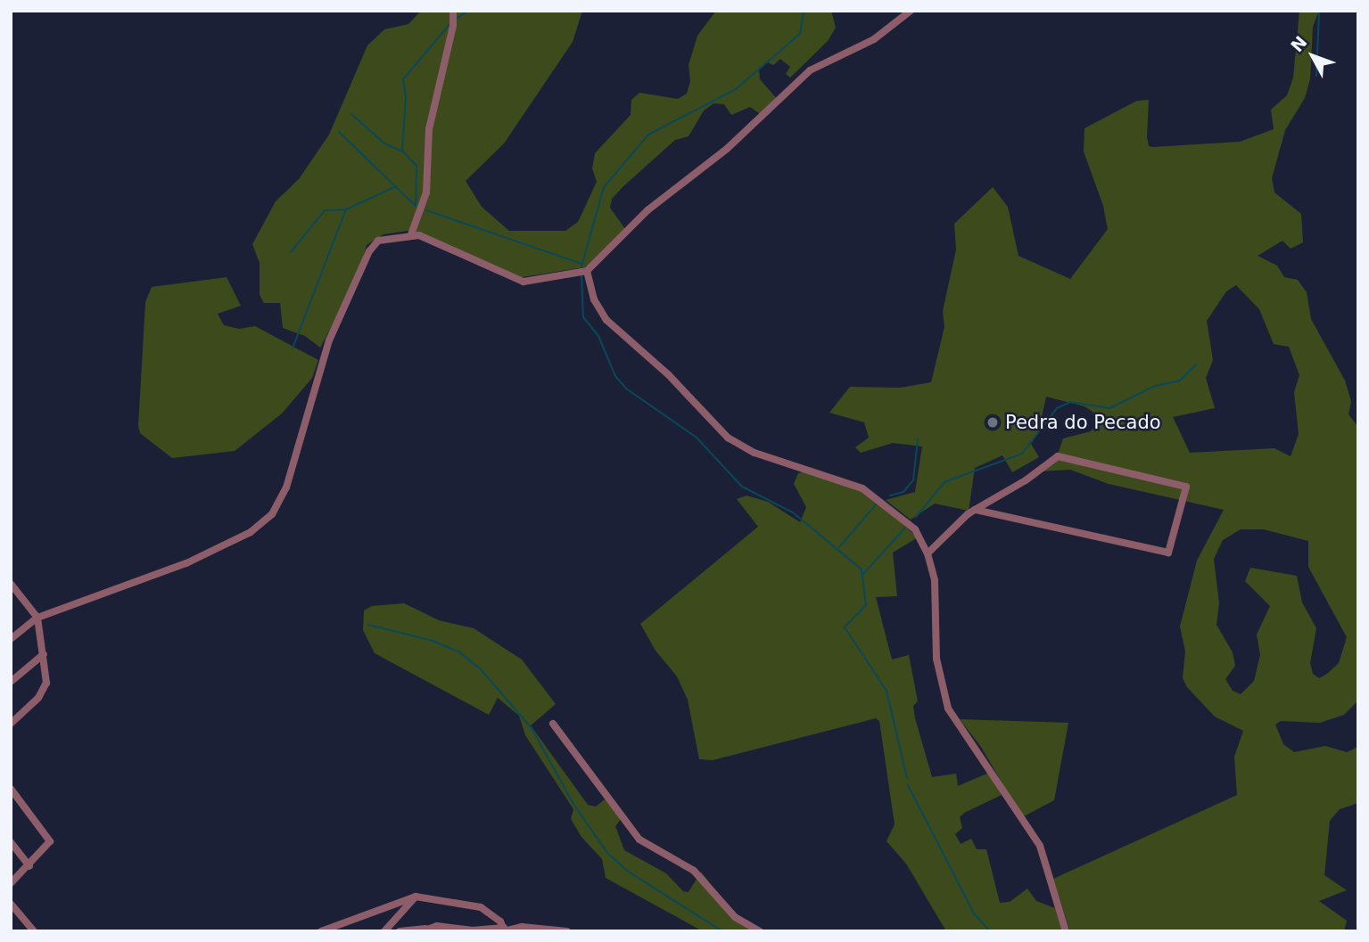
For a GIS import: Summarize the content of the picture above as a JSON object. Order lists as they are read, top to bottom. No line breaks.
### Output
{"places":["Pedra do Pecado"],"north":"top left"}
